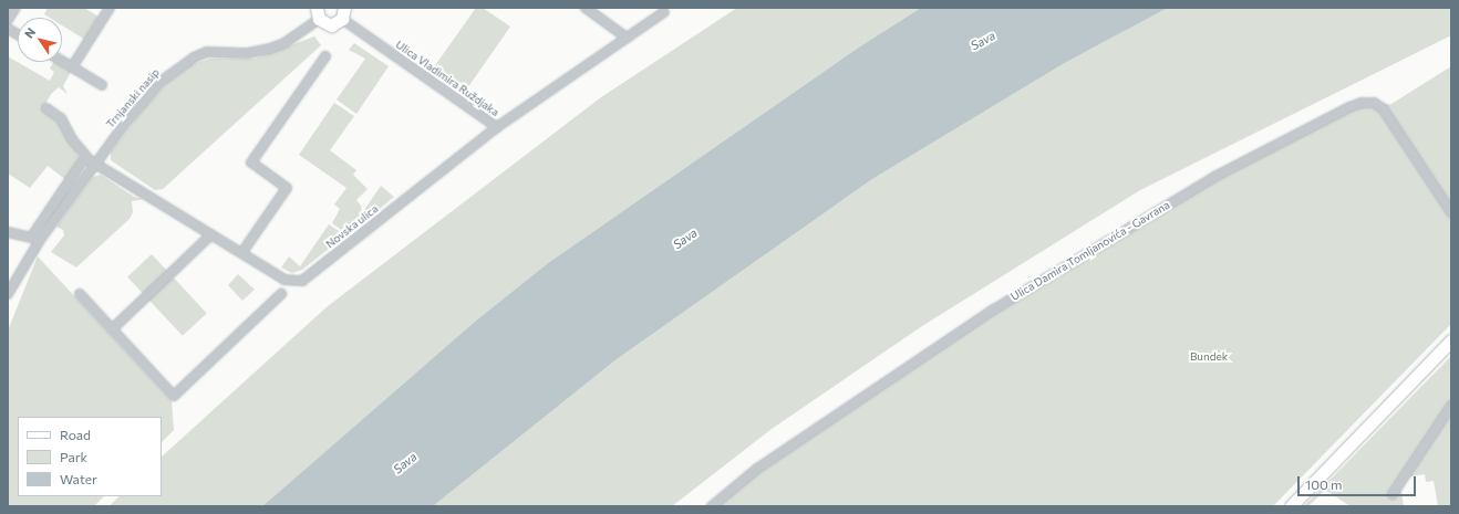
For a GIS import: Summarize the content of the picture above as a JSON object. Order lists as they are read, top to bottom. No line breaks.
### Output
{"streets":{"street":["Ulica Vladimira Ruždjaka","Trnjanski nasip","Novska ulica","Ulica Damira Tomljanovića - Gavrana"]},"crossings":[["Ulica Vladimira Ruždjaka","Novska ulica"],["Trnjanski nasip","Novska ulica"]],"water":["Sava"],"parks":["Bundek"],"legend":["Road","Park","Water"],"scale_bar":"100 m","north":"top left"}
